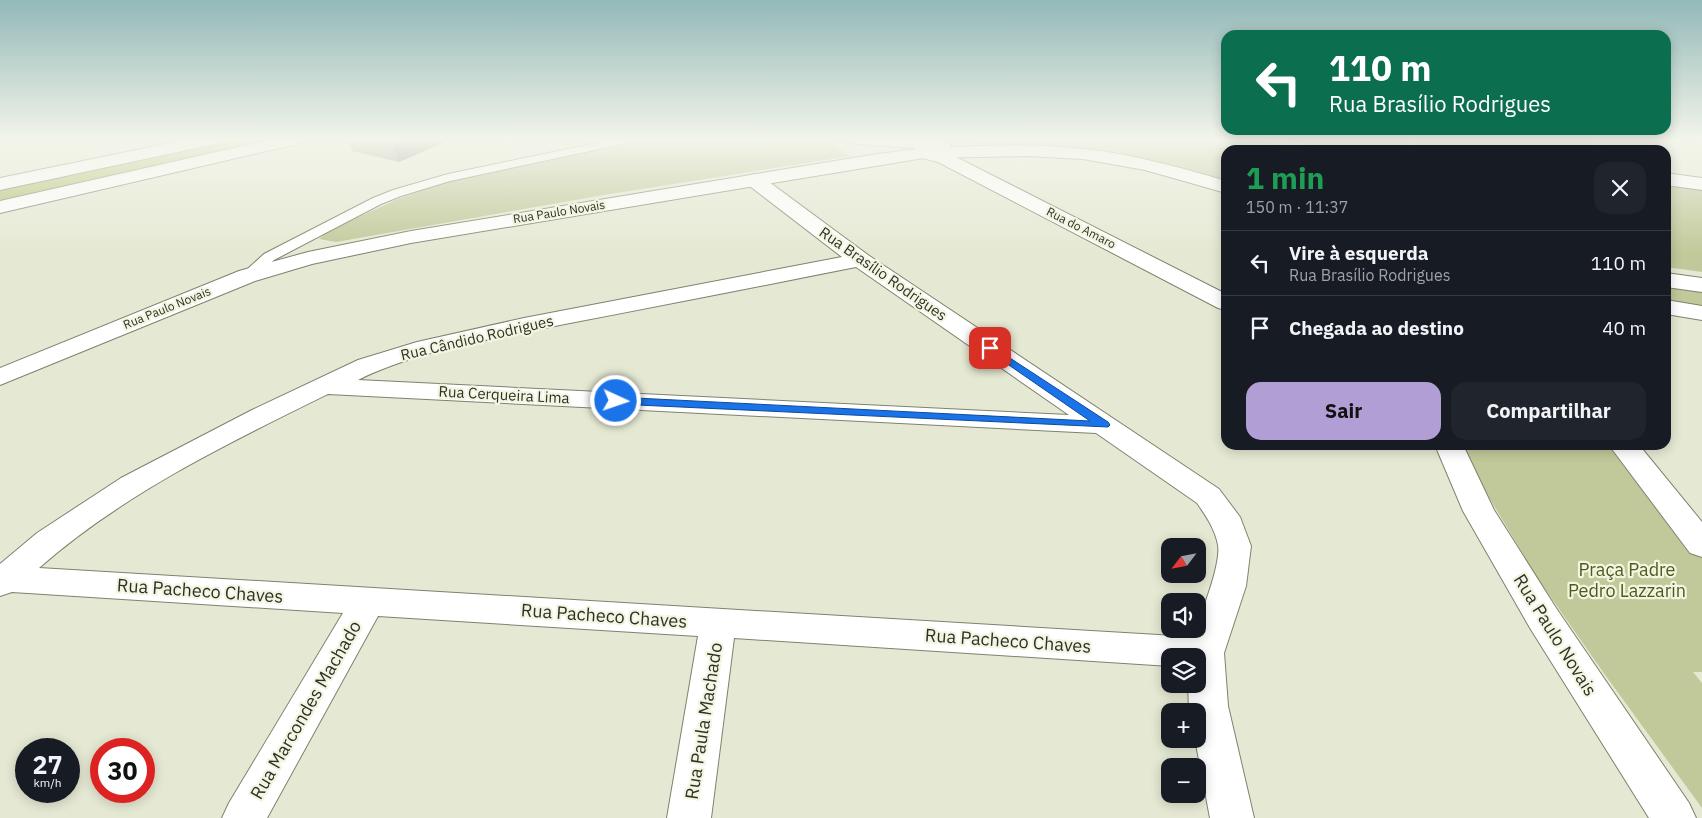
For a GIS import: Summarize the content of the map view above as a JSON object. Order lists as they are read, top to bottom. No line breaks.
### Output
{"streets":{"street":["Rua Paulo Novais","Rua do Amaro","Rua Brasílio Rodrigues","Rua Cândido Rodrigues","Rua Cerqueira Lima","Rua Pacheco Chaves","Rua Marcondes Machado","Rua Paula Machado"]},"crossings":[["Rua Paulo Novais","Rua Brasílio Rodrigues"],["Rua Brasílio Rodrigues","Rua Cândido Rodrigues"],["Rua Brasílio Rodrigues","Rua Cerqueira Lima"],["Rua Cândido Rodrigues","Rua Cerqueira Lima"],["Rua Cândido Rodrigues","Rua Pacheco Chaves"],["Rua Pacheco Chaves","Rua Marcondes Machado"],["Rua Pacheco Chaves","Rua Paula Machado"]],"parks":["Praça Padre Pedro Lazzarin"],"north":"bottom left","page":{"turn":["110 m","Rua Brasílio Rodrigues"],"heading":["1 min","150 m · 11:37"],"list":[{"name":"Vire à esquerda","note":"Rua Brasílio Rodrigues","value":"110 m"},{"name":"Chegada ao destino","value":"40 m"}],"buttons":["Sair","Compartilhar"],"map_buttons":["+","−"],"speed":"27 km/h","limit":"30"}}
